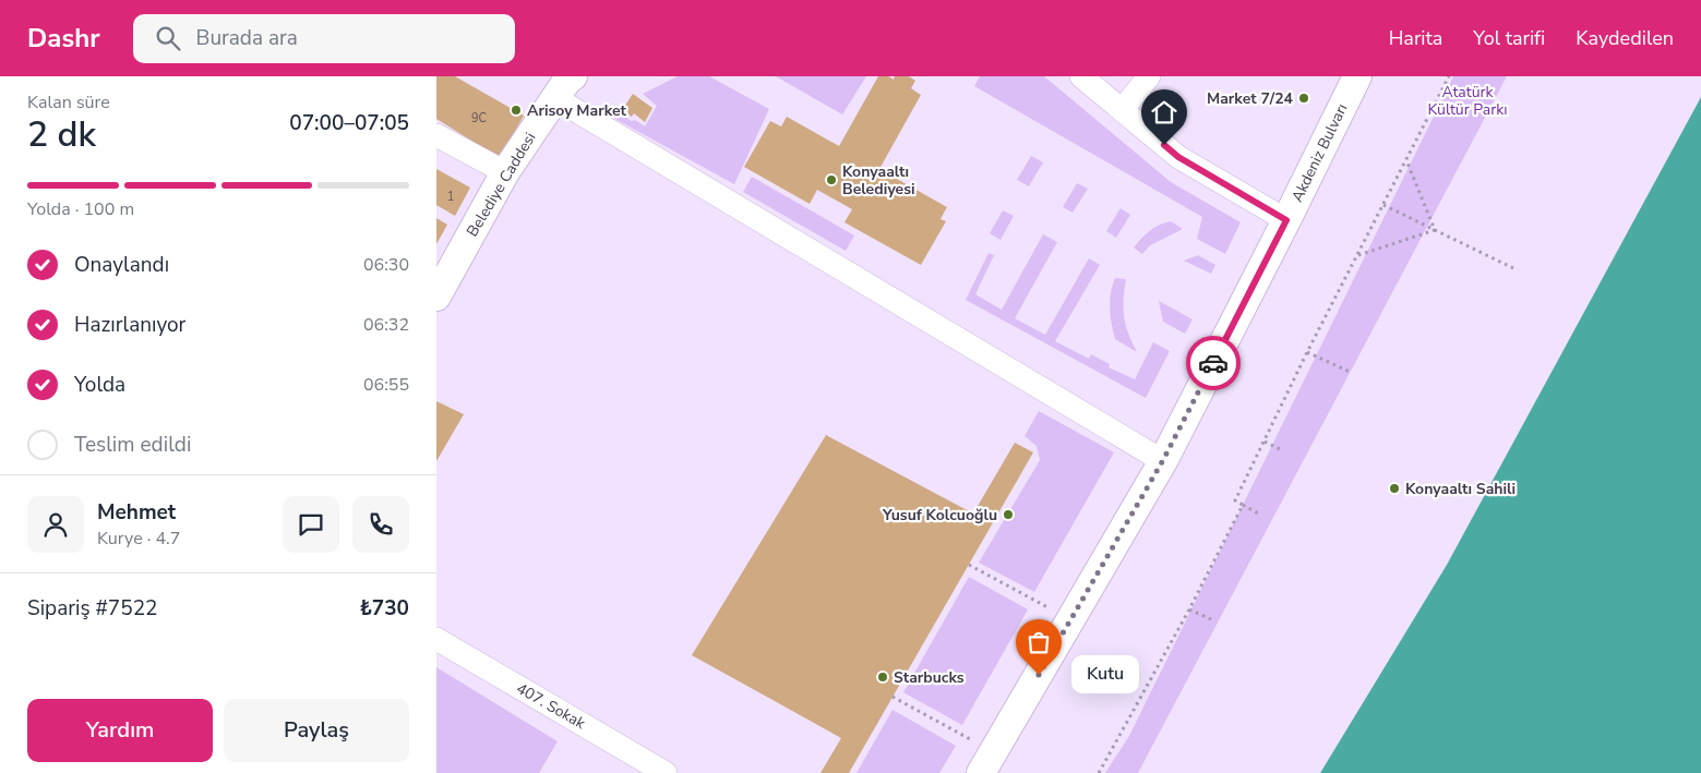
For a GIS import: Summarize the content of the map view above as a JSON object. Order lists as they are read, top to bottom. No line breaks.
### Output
{"streets":{"main road":["Akdeniz Bulvarı","Belediye Caddesi"],"street":["407. Sokak"]},"parks":["Atatürk Kültür Parkı"],"places":["Market 7/24","Arisoy Market","Konyaaltı Belediyesi","Konyaaltı Sahili","Yusuf Kolcuoğlu","Kutu","Starbucks"],"house_numbers":["9C","1"],"page":{"header":"Dashr","search":"Burada ara","nav":["Harita","Yol tarifi","Kaydedilen"],"heading":["2 dk","Kalan süre","07:00–07:05"],"panel":["Mehmet","Kurye · 4.7","Sipariş #7522","₺730"],"bar":"Yolda · 100 m","list":[["Onaylandı","06:30"],["Hazırlanıyor","06:32"],["Yolda","06:55"],"Teslim edildi"],"bubble":"Kutu","buttons":["Yardım","Paylaş"]}}
